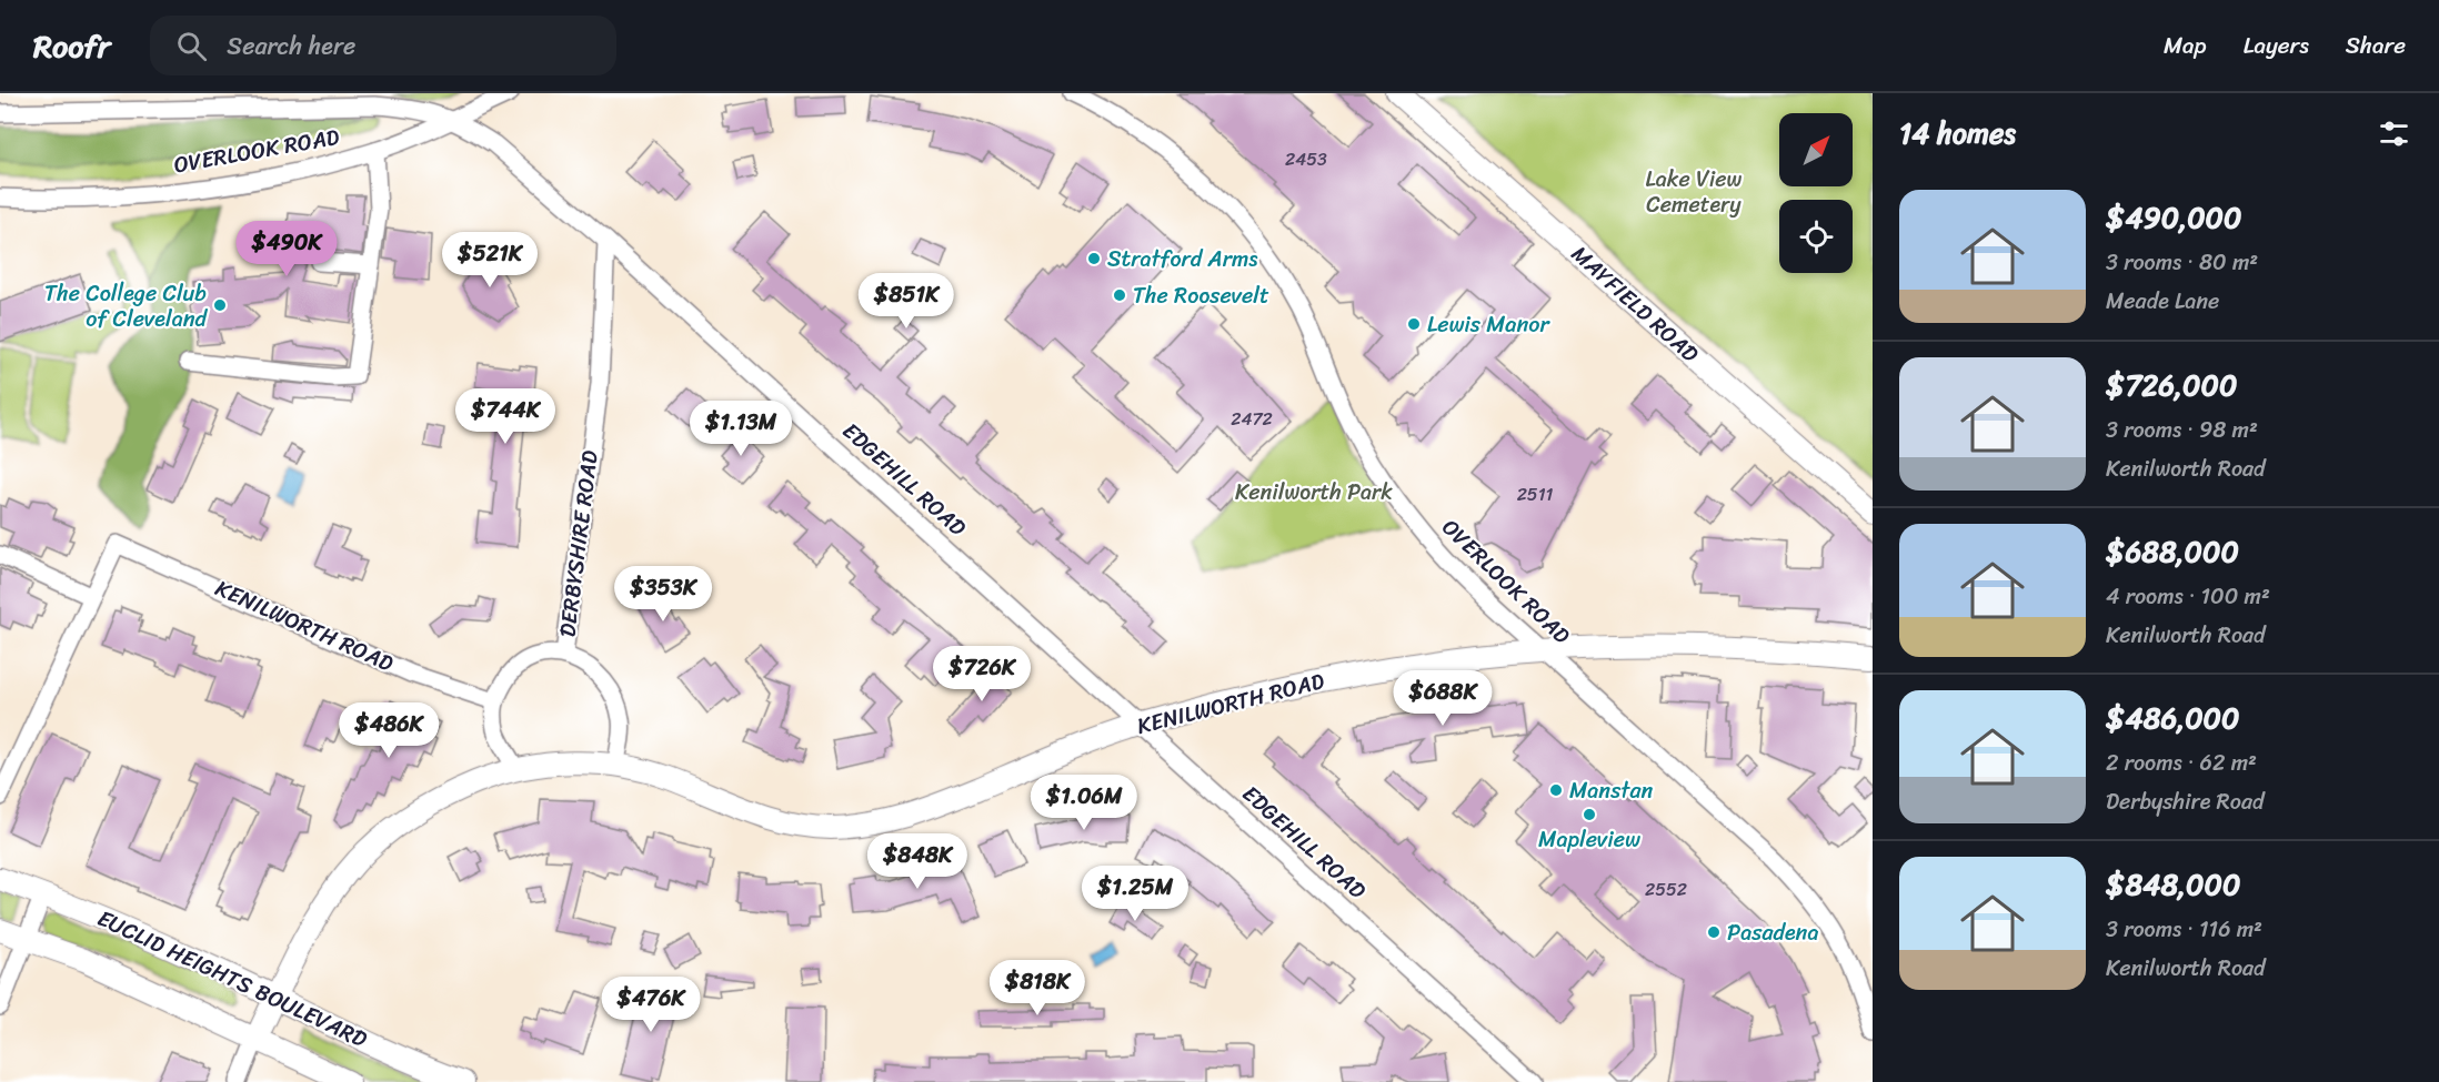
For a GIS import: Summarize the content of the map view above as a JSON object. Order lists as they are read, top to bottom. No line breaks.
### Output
{"streets":{"main road":["MAYFIELD ROAD","KENILWORTH ROAD","EUCLID HEIGHTS BOULEVARD"],"street":["OVERLOOK ROAD","EDGEHILL ROAD","DERBYSHIRE ROAD"]},"crossings":[["OVERLOOK ROAD","EDGEHILL ROAD"],["OVERLOOK ROAD","KENILWORTH ROAD"],["EDGEHILL ROAD","DERBYSHIRE ROAD"],["EDGEHILL ROAD","KENILWORTH ROAD"],["DERBYSHIRE ROAD","KENILWORTH ROAD"]],"parks":["Lake View Cemetery","Kenilworth Park"],"places":["Stratford Arms","The Roosevelt","The College Club of Cleveland","Lewis Manor","Manstan","Mapleview","Pasadena"],"house_numbers":["2453","2472","2511","2552"],"north":"top right","page":{"header":"Roofr","search":"Search here","nav":["Map","Layers","Share"],"heading":"14 homes","list":[{"name":"$490,000","note":"3 rooms · 80 m² · Meade Lane"},{"name":"$726,000","note":"3 rooms · 98 m² · Kenilworth Road"},{"name":"$688,000","note":"4 rooms · 100 m² · Kenilworth Road"},{"name":"$486,000","note":"2 rooms · 62 m² · Derbyshire Road"},{"name":"$848,000","note":"3 rooms · 116 m² · Kenilworth Road"}],"price":["$490K","$521K","$851K","$744K","$1.13M","$353K","$726K","$688K","$486K","$1.06M","$848K","$1.25M","$818K","$476K"]}}
